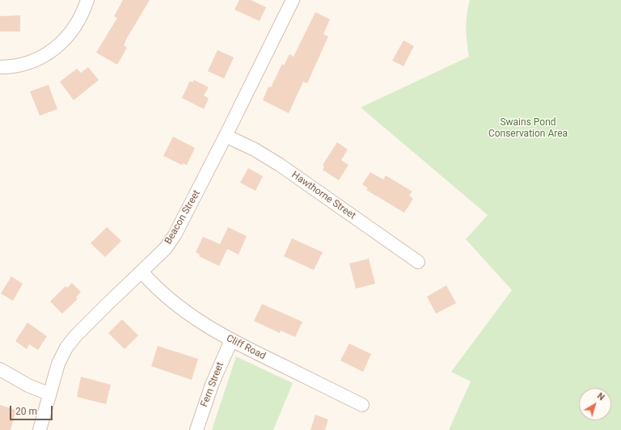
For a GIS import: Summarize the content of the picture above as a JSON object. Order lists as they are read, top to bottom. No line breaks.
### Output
{"streets":{"street":["Hawthorne Street","Beacon Street","Cliff Road","Fern Street"]},"crossings":[["Hawthorne Street","Beacon Street"],["Beacon Street","Cliff Road"],["Cliff Road","Fern Street"]],"parks":["Swains Pond Conservation Area"],"scale_bar":"20 m","north":"top right"}
